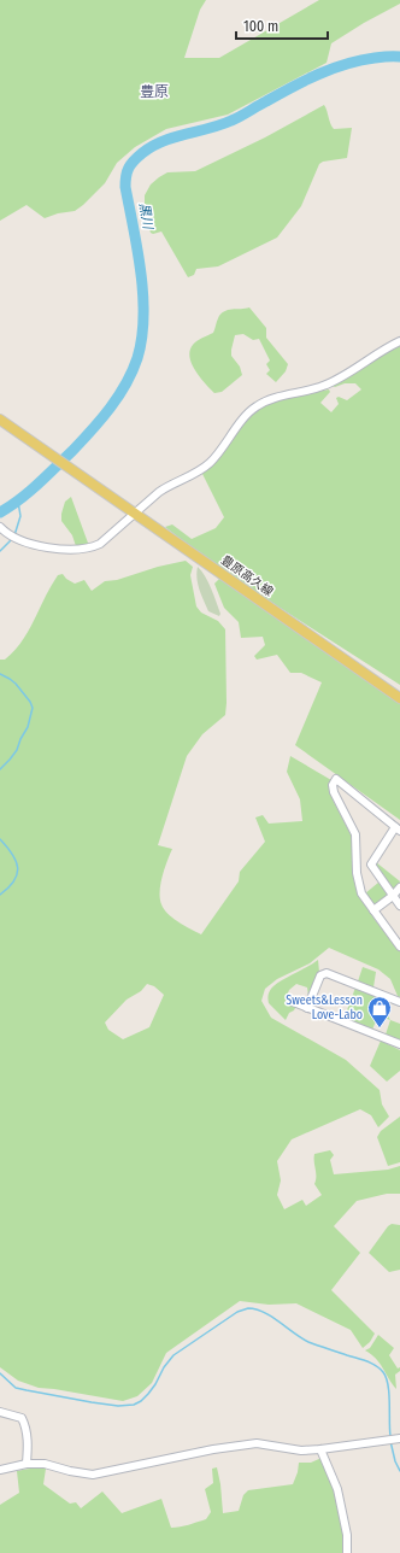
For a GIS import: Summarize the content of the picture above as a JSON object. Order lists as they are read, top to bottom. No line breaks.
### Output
{"streets":{"main road":["豊原高久線"]},"districts":["豊原"],"water":["黒川"],"places":{"shop":["Sweets&Lesson Love-Labo"]},"scale_bar":"100 m"}
